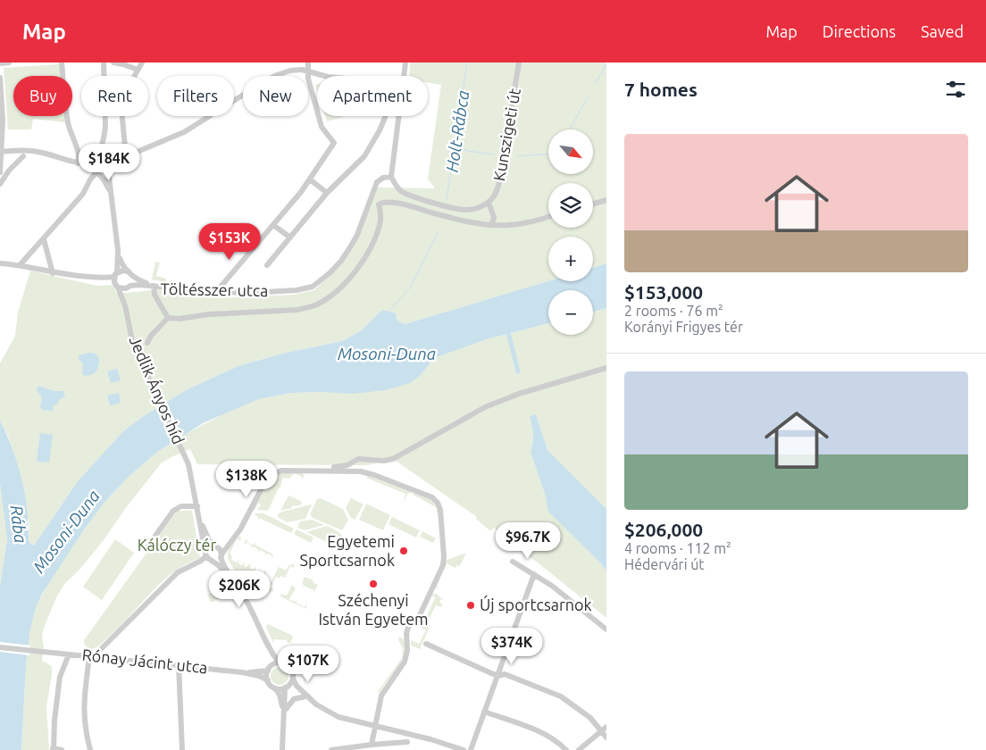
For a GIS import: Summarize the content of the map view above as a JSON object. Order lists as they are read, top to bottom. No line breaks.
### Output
{"streets":{"street":["Kunszigeti út","Töltésszer utca","Jedlik Ányos híd","Rónay Jácint utca"]},"crossings":[["Kunszigeti út","Töltésszer utca"]],"water":["Holt-Rábca","Mosoni-Duna","Rába"],"parks":["Kálóczy tér"],"places":["Egyetemi Sportcsarnok","Széchenyi István Egyetem","Új sportcsarnok"],"north":"bottom right","page":{"header":"Map","nav":["Map","Directions","Saved"],"heading":"7 homes","chip":["Buy","Rent","Filters","New","Apartment"],"list":[{"name":"$153,000","note":"2 rooms · 76 m² · Korányi Frigyes tér"},{"name":"$206,000","note":"4 rooms · 112 m² · Hédervári út"}],"map_buttons":["+","−"],"price":["$184K","$153K","$138K","$96.7K","$206K","$374K","$107K"]}}
